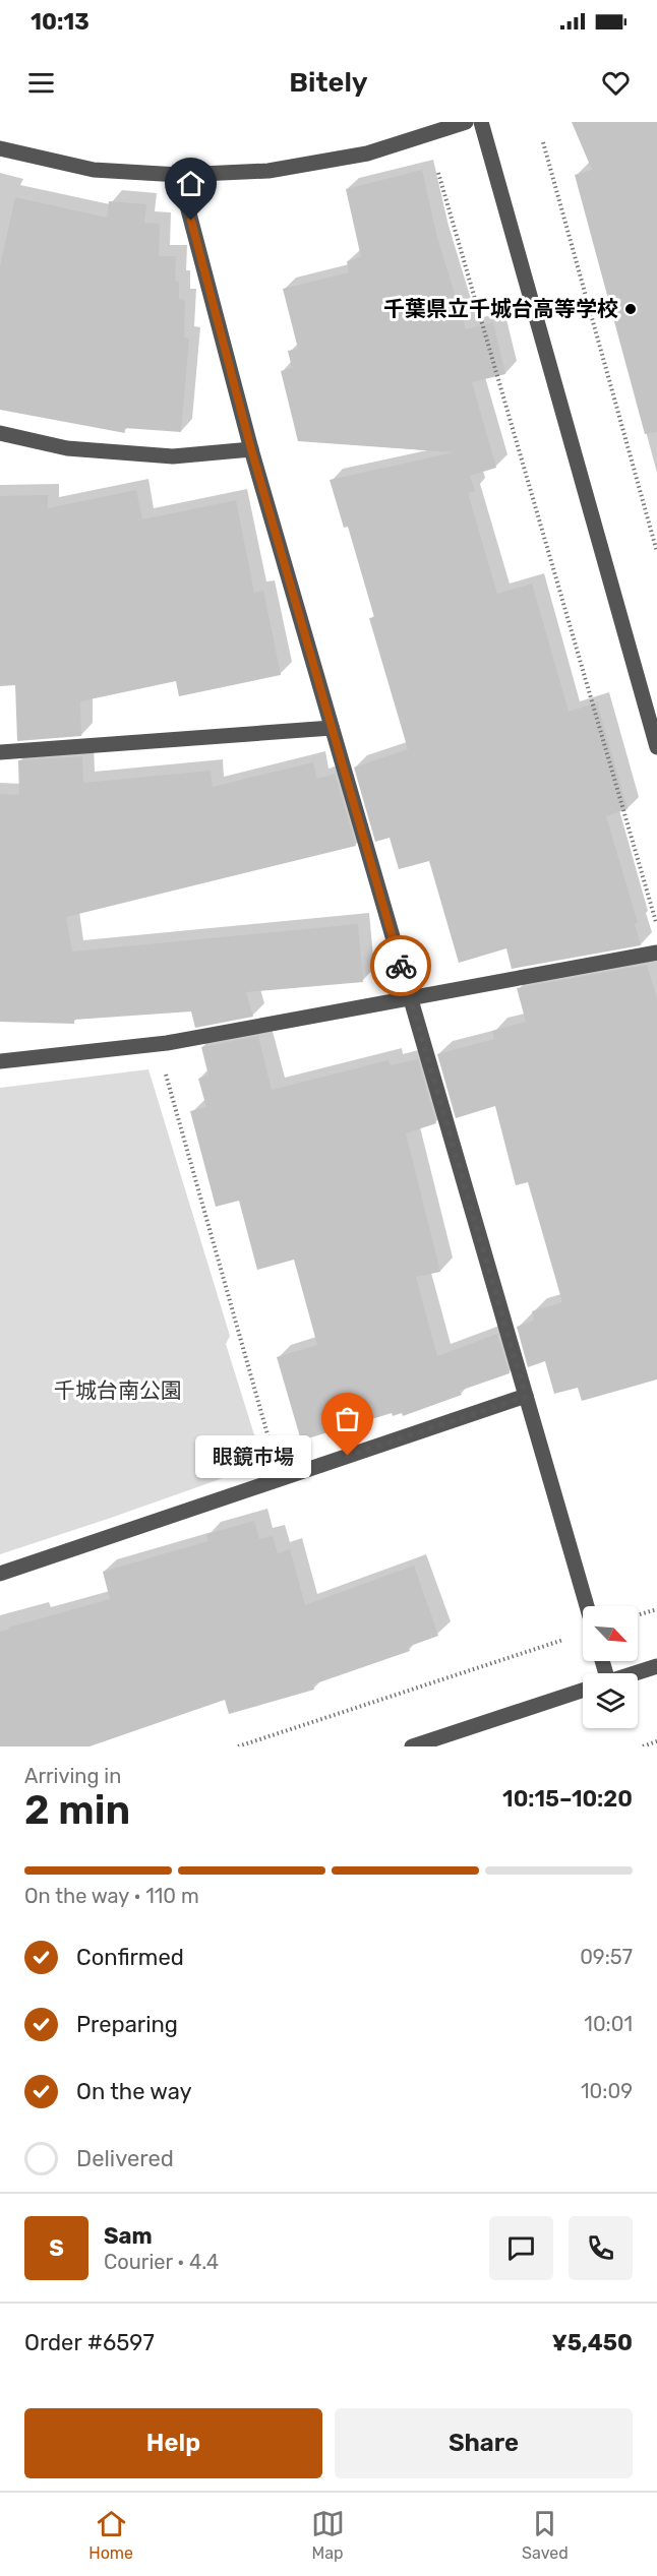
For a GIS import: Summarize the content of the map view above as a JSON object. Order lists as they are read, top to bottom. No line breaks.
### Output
{"parks":["千城台南公園"],"places":["千葉県立千城台高等学校","眼鏡市場"],"north":"bottom right","page":{"status":"10:13","header":"Bitely","bubble":"眼鏡市場","heading":["2 min","Arriving in","10:15–10:20"],"panel":["Sam","Courier · 4.4","Order #6597","¥5,450"],"bar":"On the way · 110 m","list":[["Confirmed","09:57"],["Preparing","10:01"],["On the way","10:09"],"Delivered"],"round":"S","buttons":["Help","Share"],"tabs":["Home","Map","Saved"]}}
